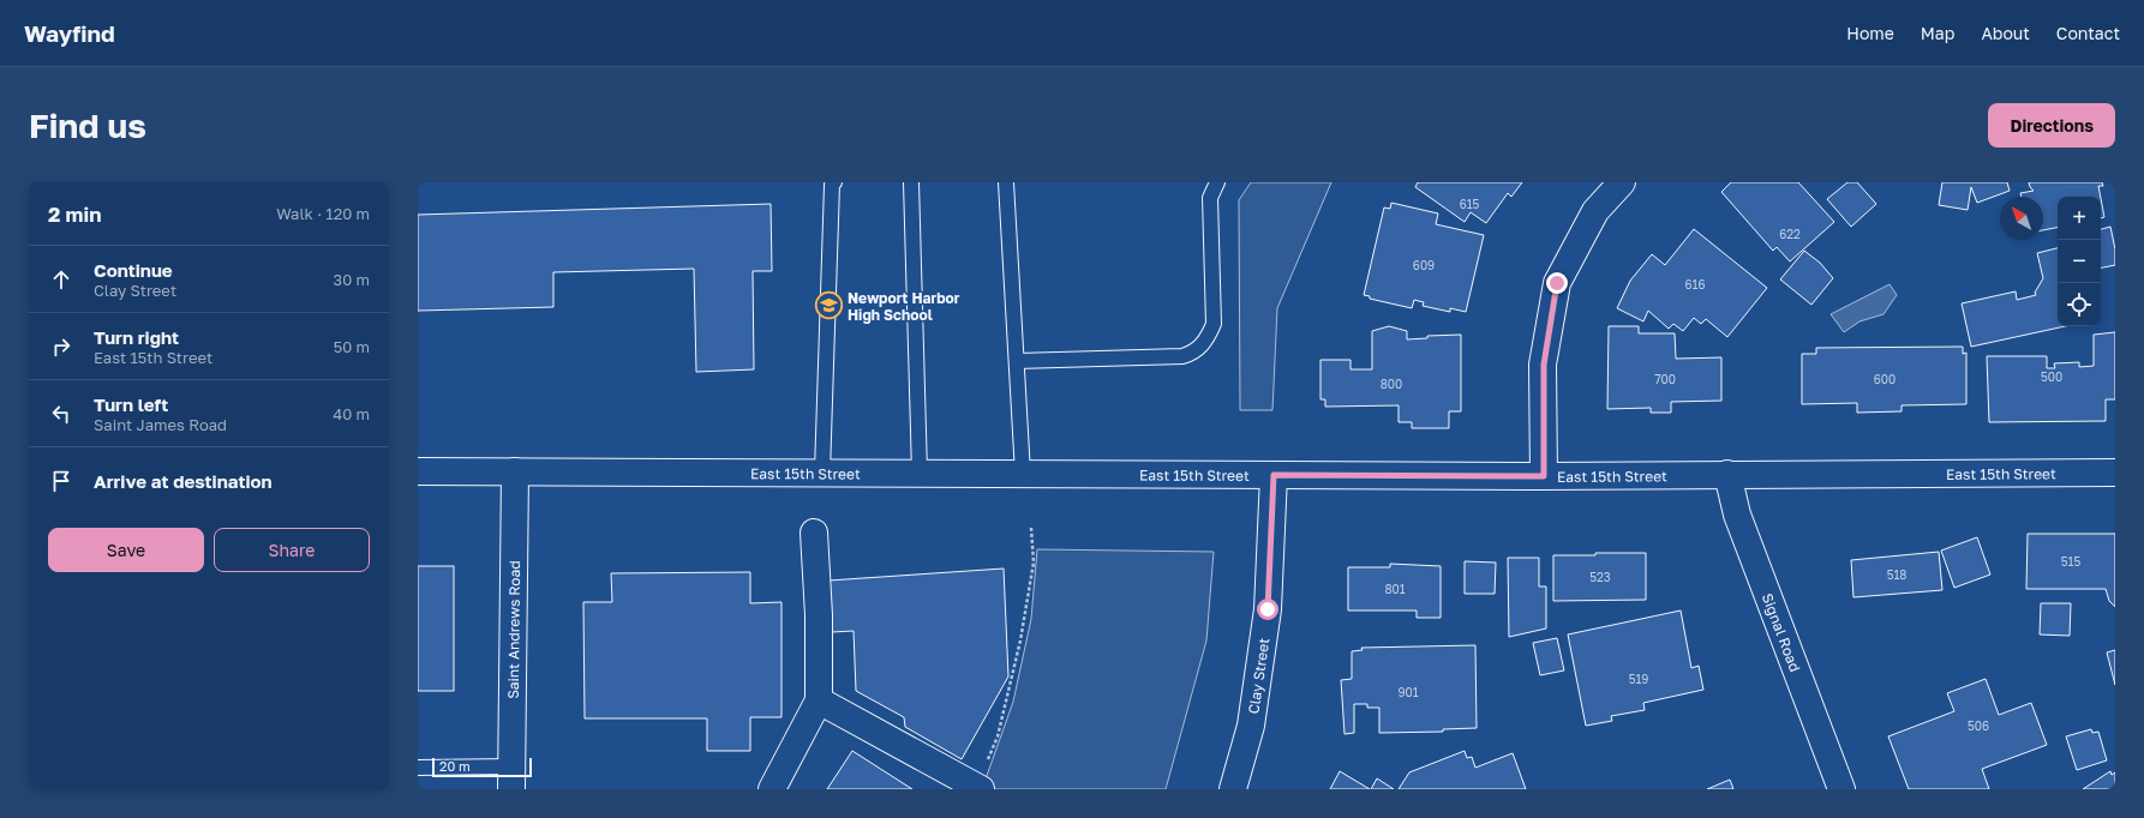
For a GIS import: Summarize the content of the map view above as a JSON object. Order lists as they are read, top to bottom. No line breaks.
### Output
{"streets":{"street":["East 15th Street","Saint Andrews Road","Signal Road","Clay Street"]},"crossings":[["East 15th Street","Saint Andrews Road"],["East 15th Street","Signal Road"],["East 15th Street","Clay Street"]],"places":{"school or university":["Newport Harbor High School"]},"house_numbers":["615","622","609","616","500","700","600","800","515","518","523","801","519","901","506"],"scale_bar":"20 m","north":"top left","page":{"header":"Wayfind","nav":["Home","Map","About","Contact"],"buttons":["Directions",["Save","Share"]],"title":"Find us","heading":["2 min","Walk · 120 m"],"map_buttons":["+","−"],"list":[["Continue","Clay Street","30 m"],["Turn right","East 15th Street","50 m"],["Turn left","Saint James Road","40 m"],"Arrive at destination"],"scale":"20 m"}}
